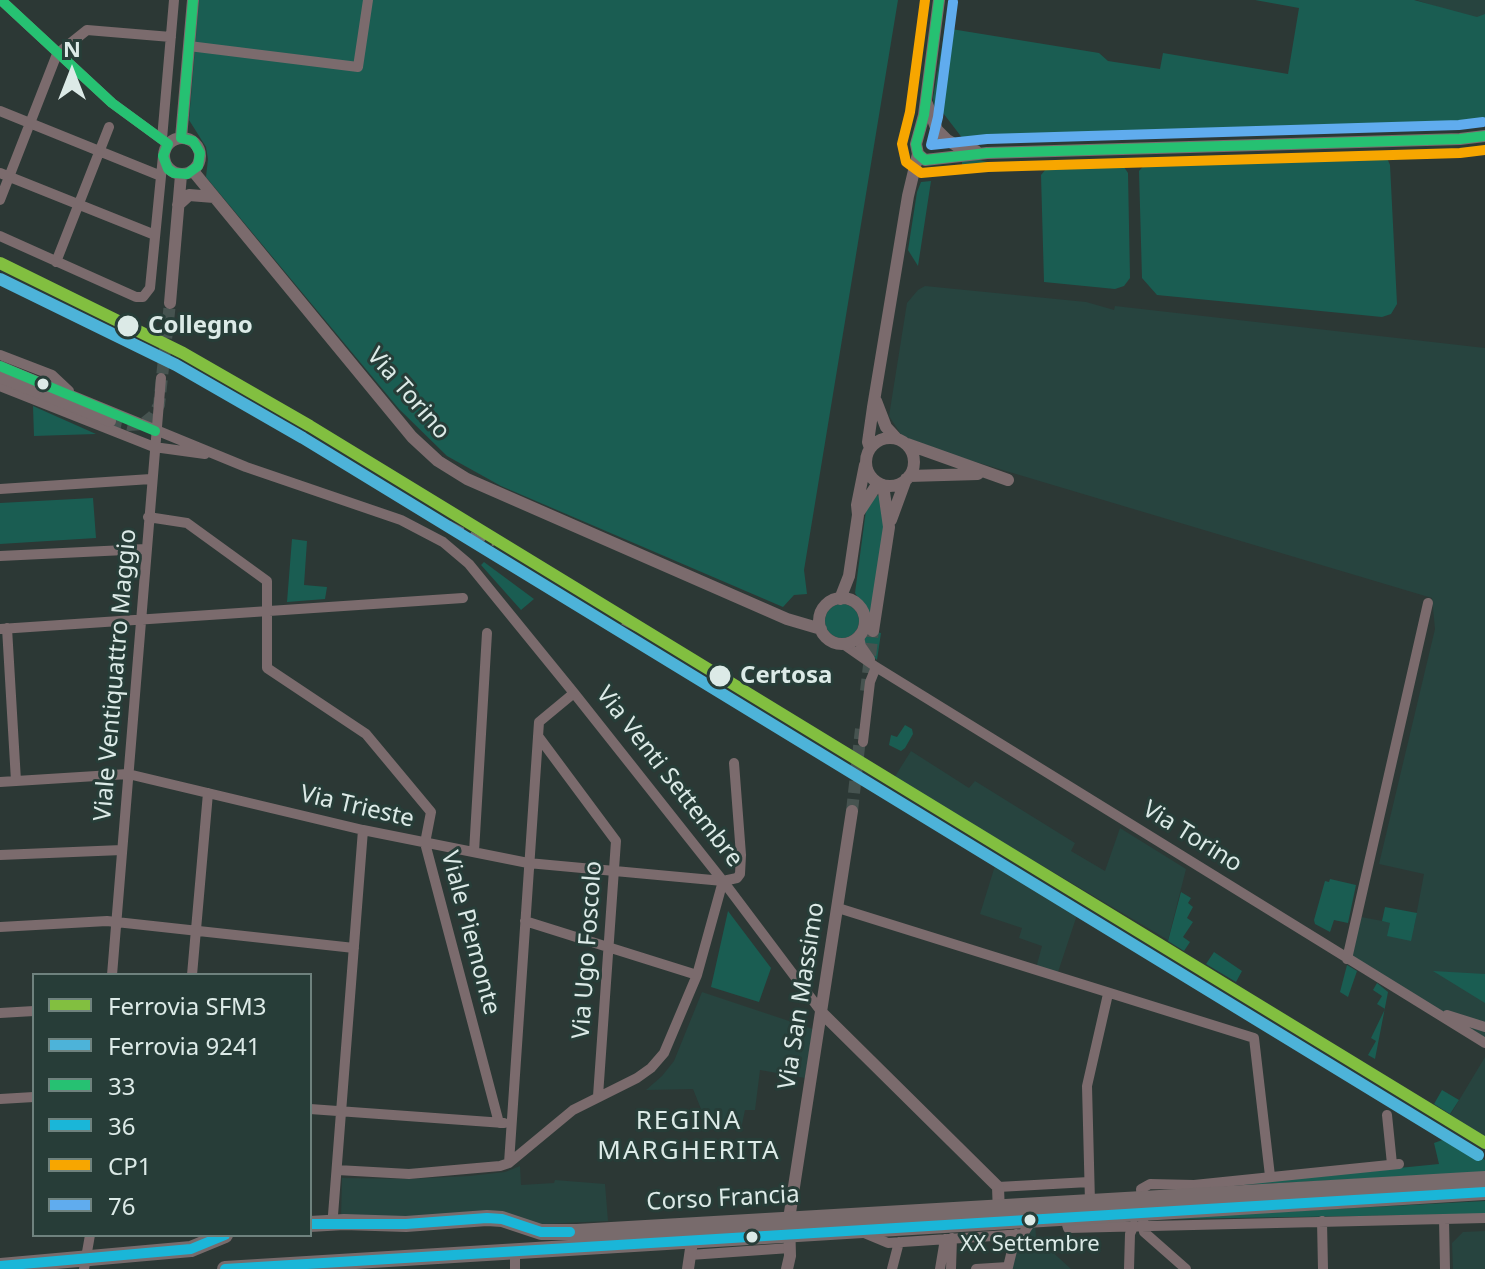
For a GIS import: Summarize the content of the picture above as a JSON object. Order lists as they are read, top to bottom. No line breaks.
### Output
{"streets":{"main road":["Corso Francia"],"street":["Via Torino","Viale Ventiquattro Maggio","Via Venti Settembre","Via Trieste","Viale Piemonte","Via Ugo Foscolo","Via San Massimo"]},"crossings":[["Viale Ventiquattro Maggio","Via Venti Settembre"],["Viale Ventiquattro Maggio","Via Trieste"],["Viale Ventiquattro Maggio","Viale Piemonte"],["Via Venti Settembre","Via Trieste"],["Via Venti Settembre","Via San Massimo"],["Via Trieste","Viale Piemonte"],["Via Trieste","Via Ugo Foscolo"],["Via San Massimo","Corso Francia"]],"districts":["REGINA MARGHERITA"],"places":["Collegno","Certosa","XX Settembre"],"lines":["transit line 33","transit line CP1","transit line 76","rail line SFM3","rail line 9241","transit line 36"],"legend":["Ferrovia SFM3","Ferrovia 9241","33","36","CP1","76"],"north":"top"}
